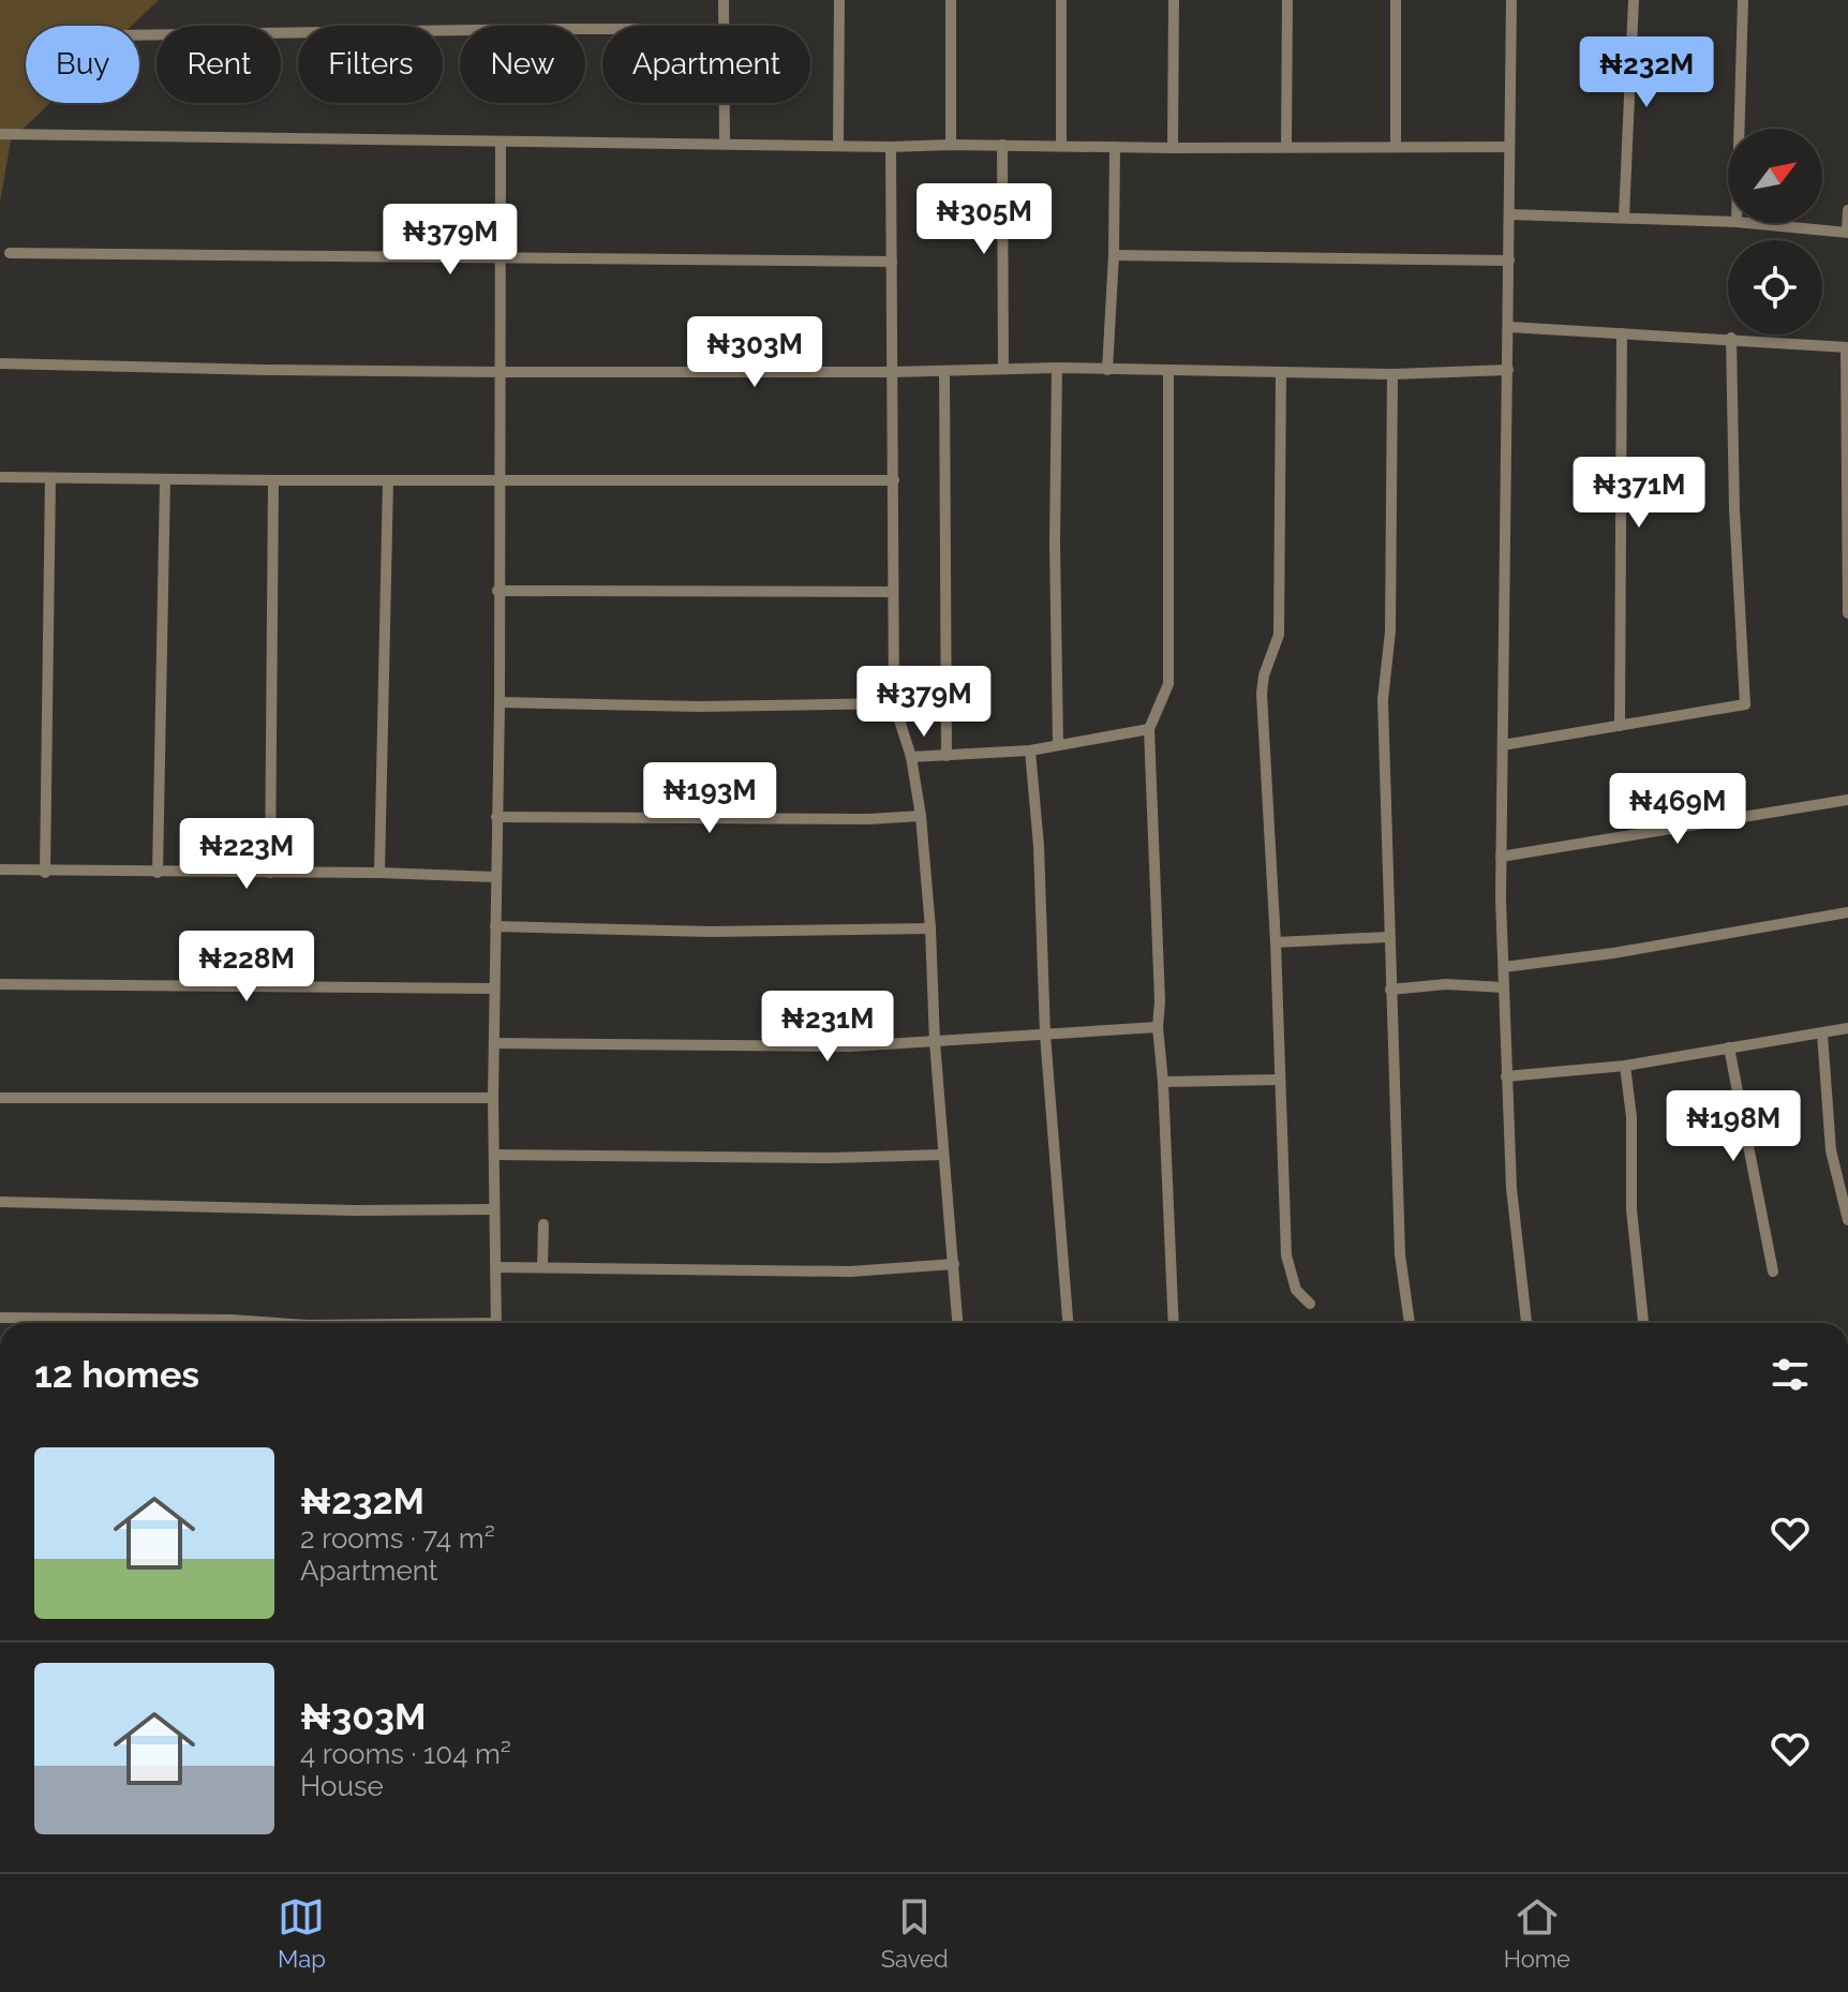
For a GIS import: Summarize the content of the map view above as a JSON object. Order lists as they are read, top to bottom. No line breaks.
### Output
{"north":"top right","page":{"chip":["Buy","Rent","Filters","New","Apartment"],"price":["₦232M","₦305M","₦379M","₦303M","₦371M","₦379M","₦193M","₦469M","₦223M","₦228M","₦231M","₦198M"],"heading":"12 homes","list":[{"name":"₦232M","note":"2 rooms · 74 m² · Apartment"},{"name":"₦303M","note":"4 rooms · 104 m² · House"}],"tabs":["Map","Saved","Home"]}}
